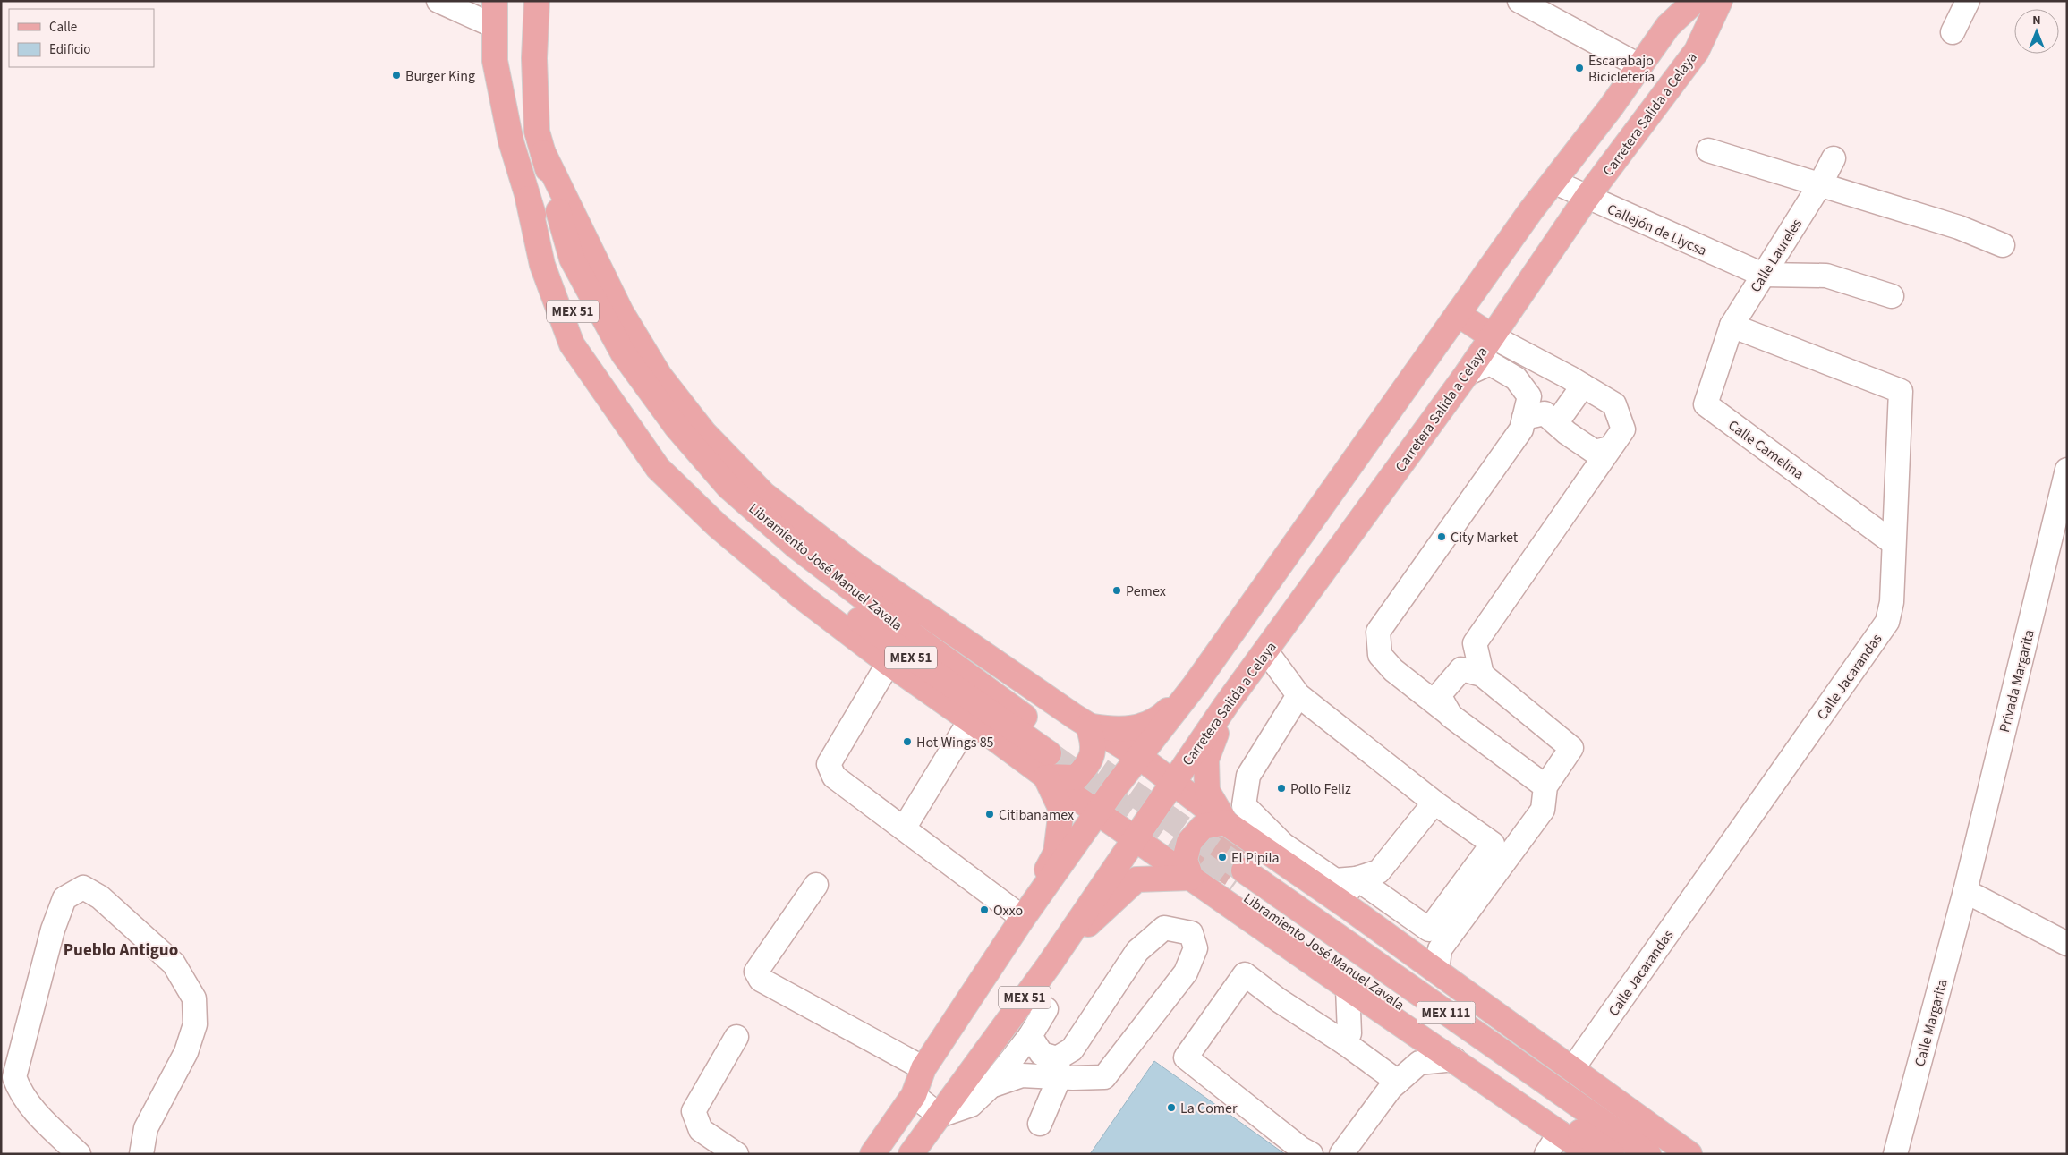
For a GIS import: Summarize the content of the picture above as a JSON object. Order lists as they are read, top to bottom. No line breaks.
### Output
{"streets":{"main road":["Carretera Salida a Celaya","MEX 51","Libramiento José Manuel Zavala","MEX 111"],"street":["Callejón de Llycsa","Calle Laureles","Calle Camelina","Calle Jacarandas","Privada Margarita","Calle Margarita"]},"crossings":[["Carretera Salida a Celaya","Callejón de Llycsa"],["Carretera Salida a Celaya","MEX 51"],["Callejón de Llycsa","Calle Laureles"],["Callejón de Llycsa","MEX 51"],["Calle Laureles","Calle Camelina"],["Calle Laureles","Calle Jacarandas"],["Calle Camelina","Calle Jacarandas"],["Privada Margarita","Calle Margarita"]],"districts":["Pueblo Antiguo"],"places":["Escarabajo Bicicletería","Burger King","City Market","Pemex","Hot Wings 85","Pollo Feliz","Citibanamex","El Pipila","Oxxo","La Comer"],"legend":["Calle","Edificio"],"north":"top"}
